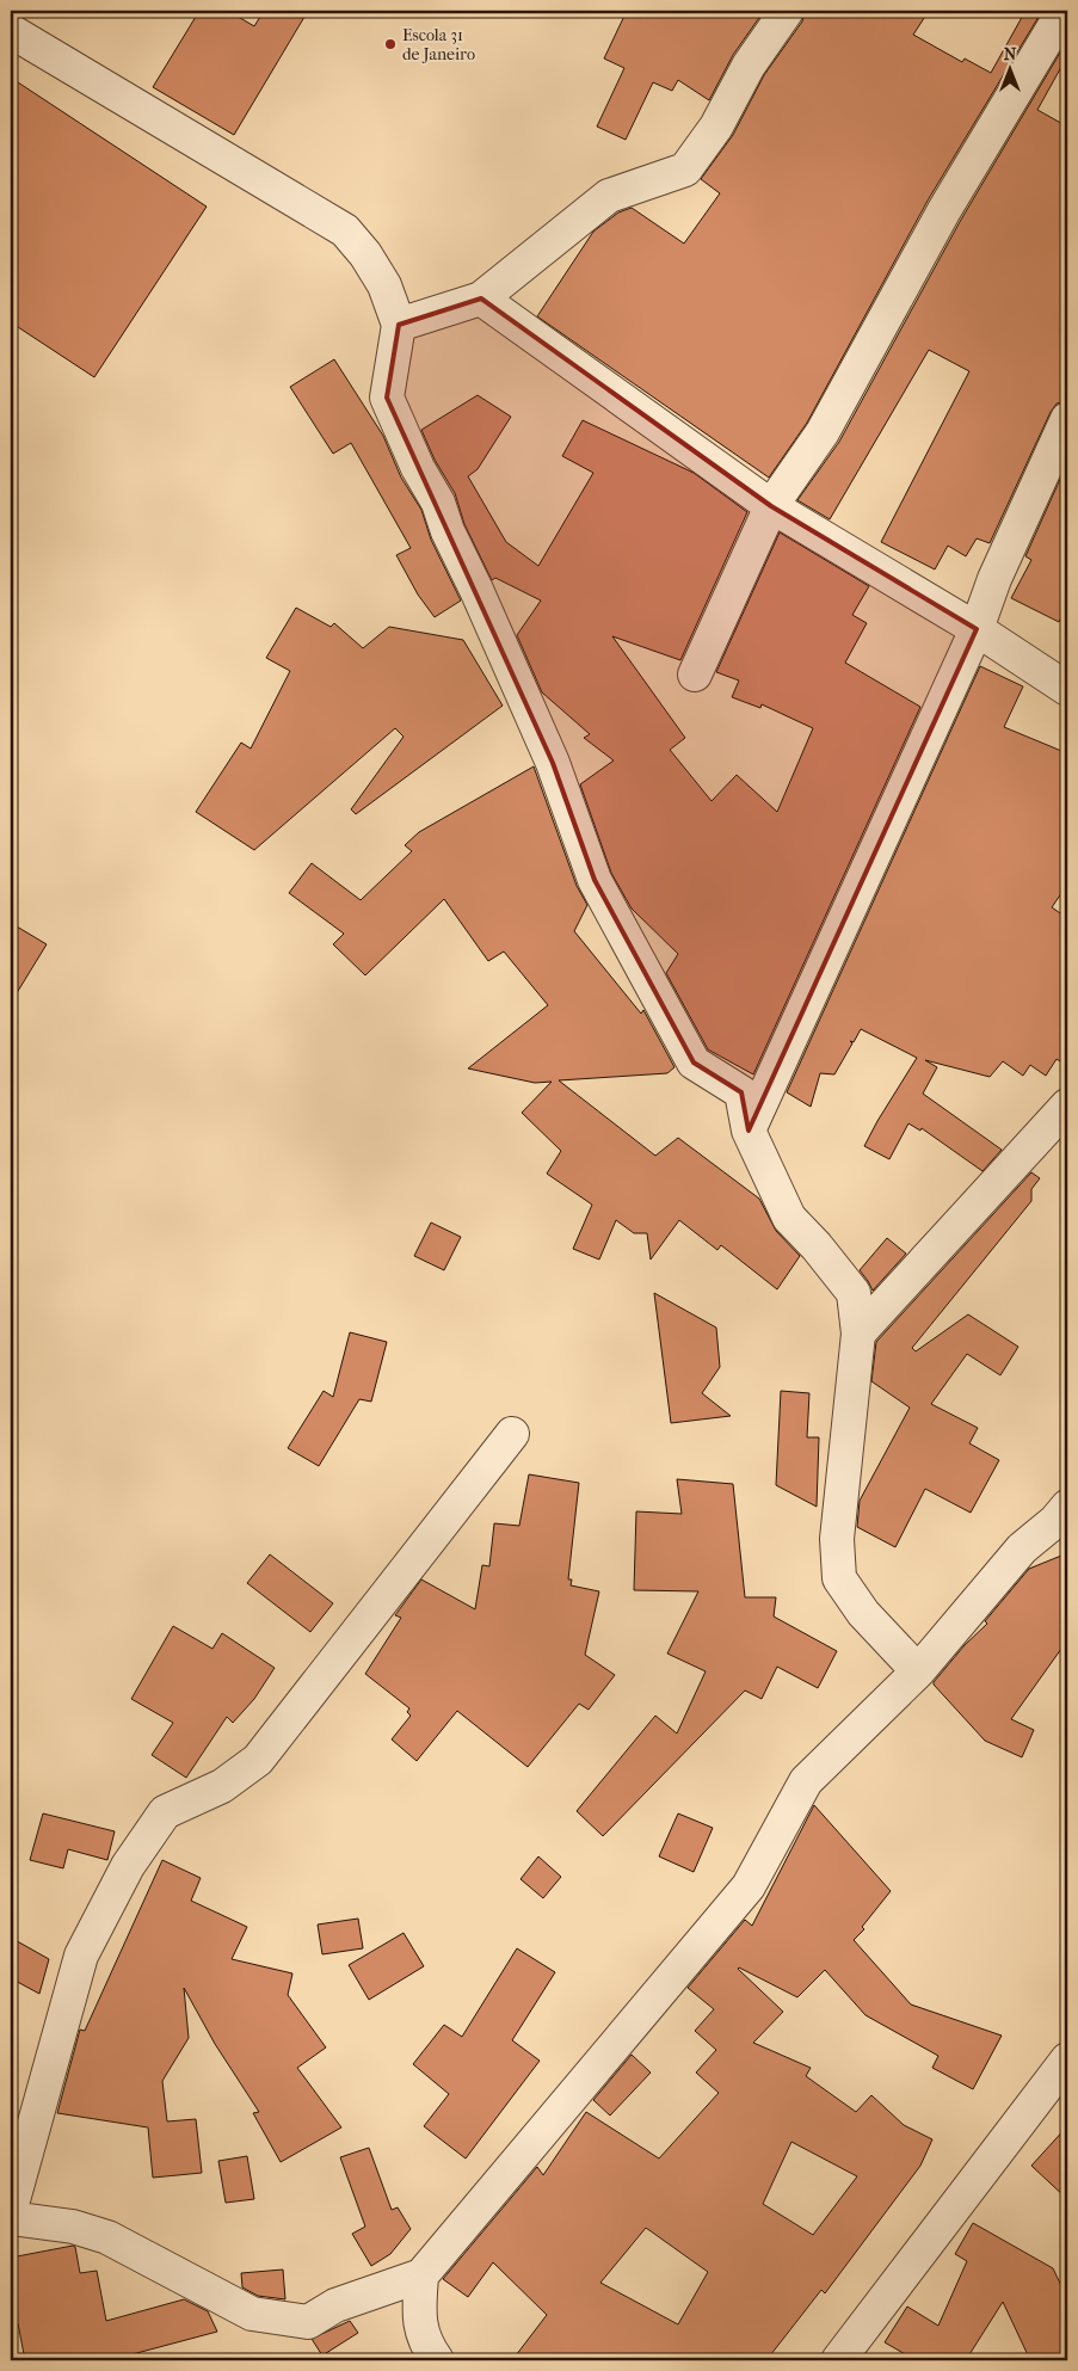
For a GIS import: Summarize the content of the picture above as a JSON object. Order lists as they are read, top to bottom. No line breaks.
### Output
{"places":["Escola 31 de Janeiro"],"north":"top"}
